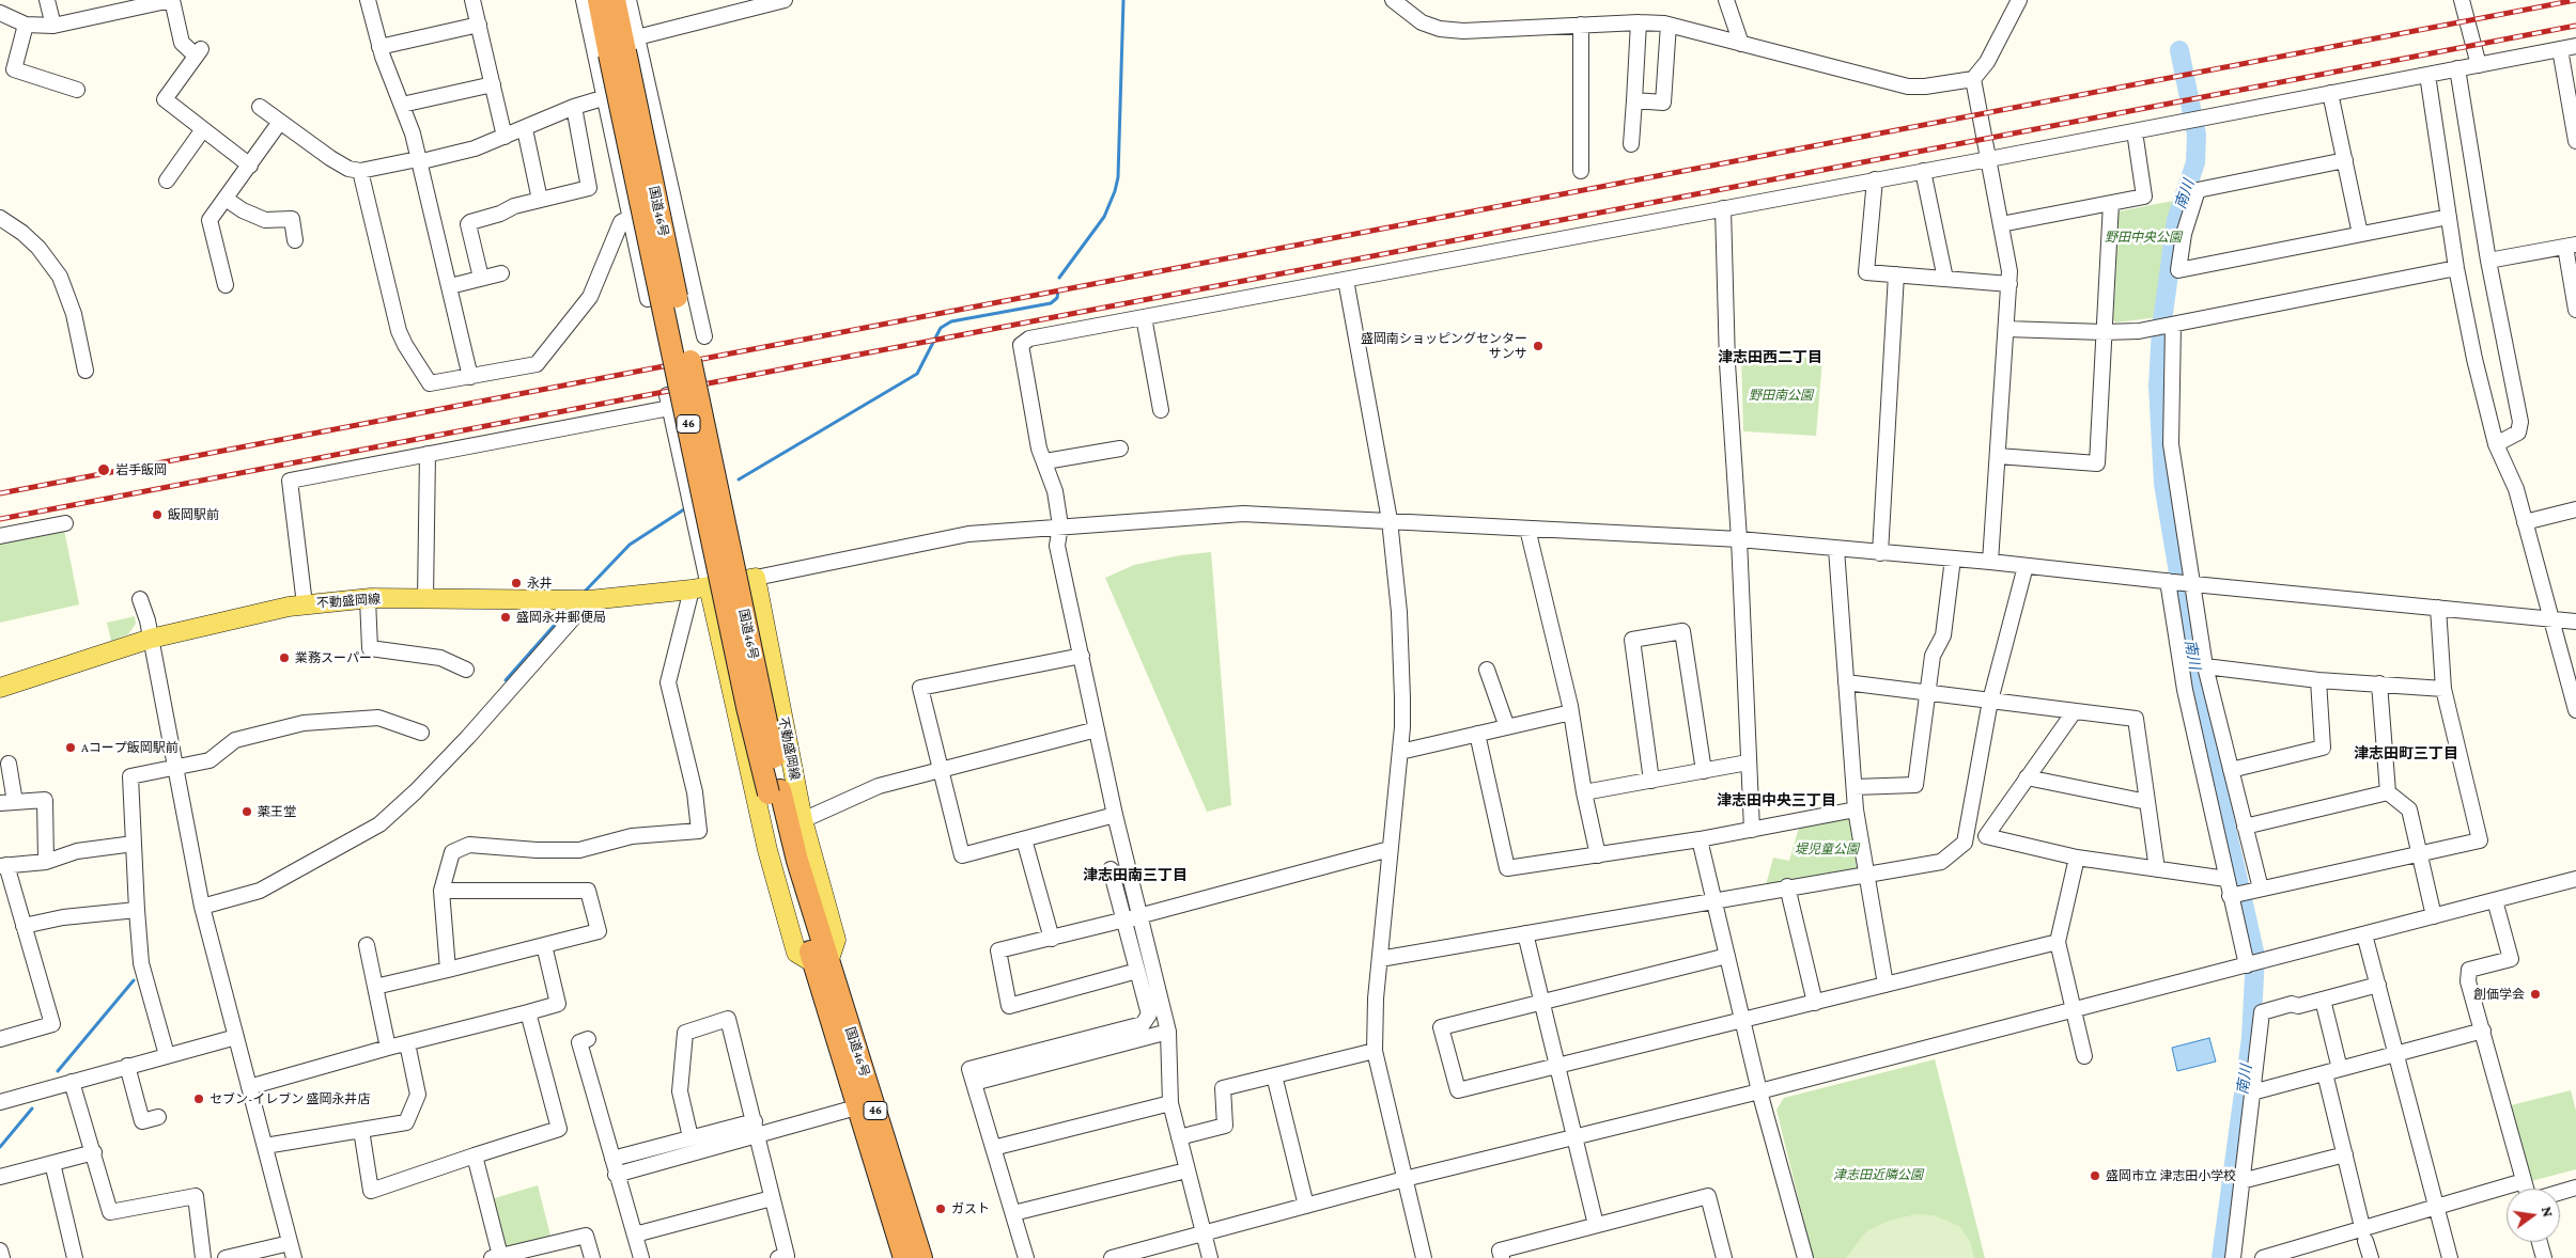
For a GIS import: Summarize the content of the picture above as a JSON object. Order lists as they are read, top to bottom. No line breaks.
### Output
{"streets":{"highway":["国道46号","46"],"main road":["不動盛岡線"]},"crossings":[["国道46号","不動盛岡線"]],"districts":["津志田西二丁目","津志田町三丁目","津志田中央三丁目","津志田南三丁目"],"water":["南川"],"parks":["野田中央公園","野田南公園","堤児童公園","津志田近隣公園"],"places":["盛岡南ショッピングセンター サンサ","岩手飯岡","飯岡駅前","永井","盛岡永井郵便局","業務スーパー","Aコープ飯岡駅前","薬王堂","創価学会","セブン-イレブン 盛岡永井店","盛岡市立 津志田小学校","ガスト"],"north":"right"}
